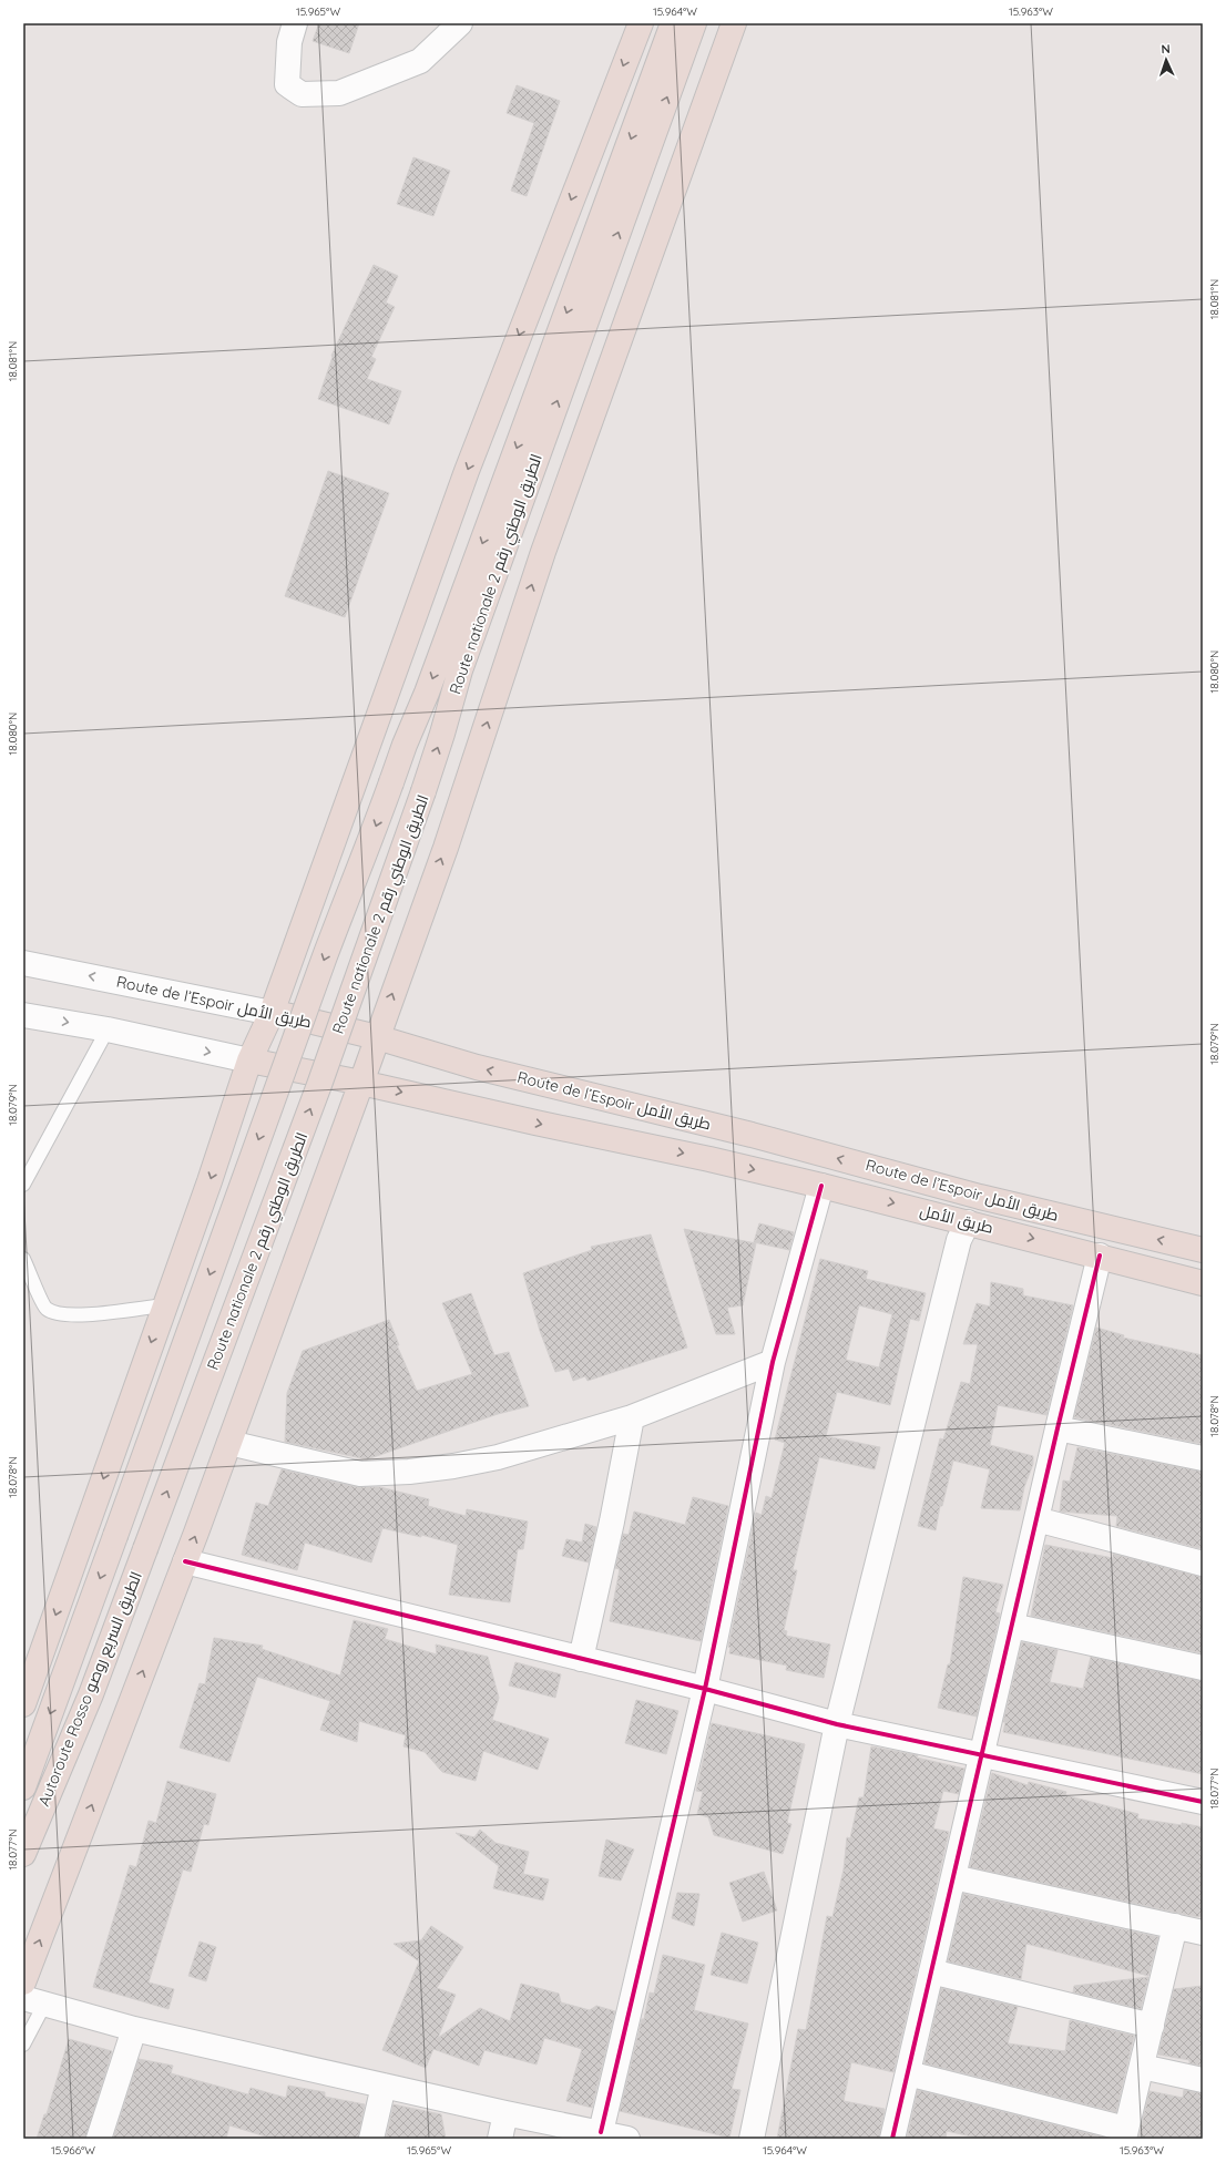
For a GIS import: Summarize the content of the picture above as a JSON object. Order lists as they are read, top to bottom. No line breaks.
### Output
{"streets":{"highway":["Route nationale الطريق الوطني رقم 2","Route de l’Espoir طريق الأمل","طريق الأمل","Autoroute Rosso الطريق السريع روصو"]},"crossings":[["Route nationale الطريق الوطني رقم 2","Autoroute Rosso الطريق السريع روصو"]],"one_way":["Route de l’Espoir طريق الأمل","طريق الأمل"],"north":"top","coordinates":["15.965°W","15.964°W","15.963°W","18.081°N","18.080°N","18.079°N","18.078°N","18.077°N","15.966°W"]}
